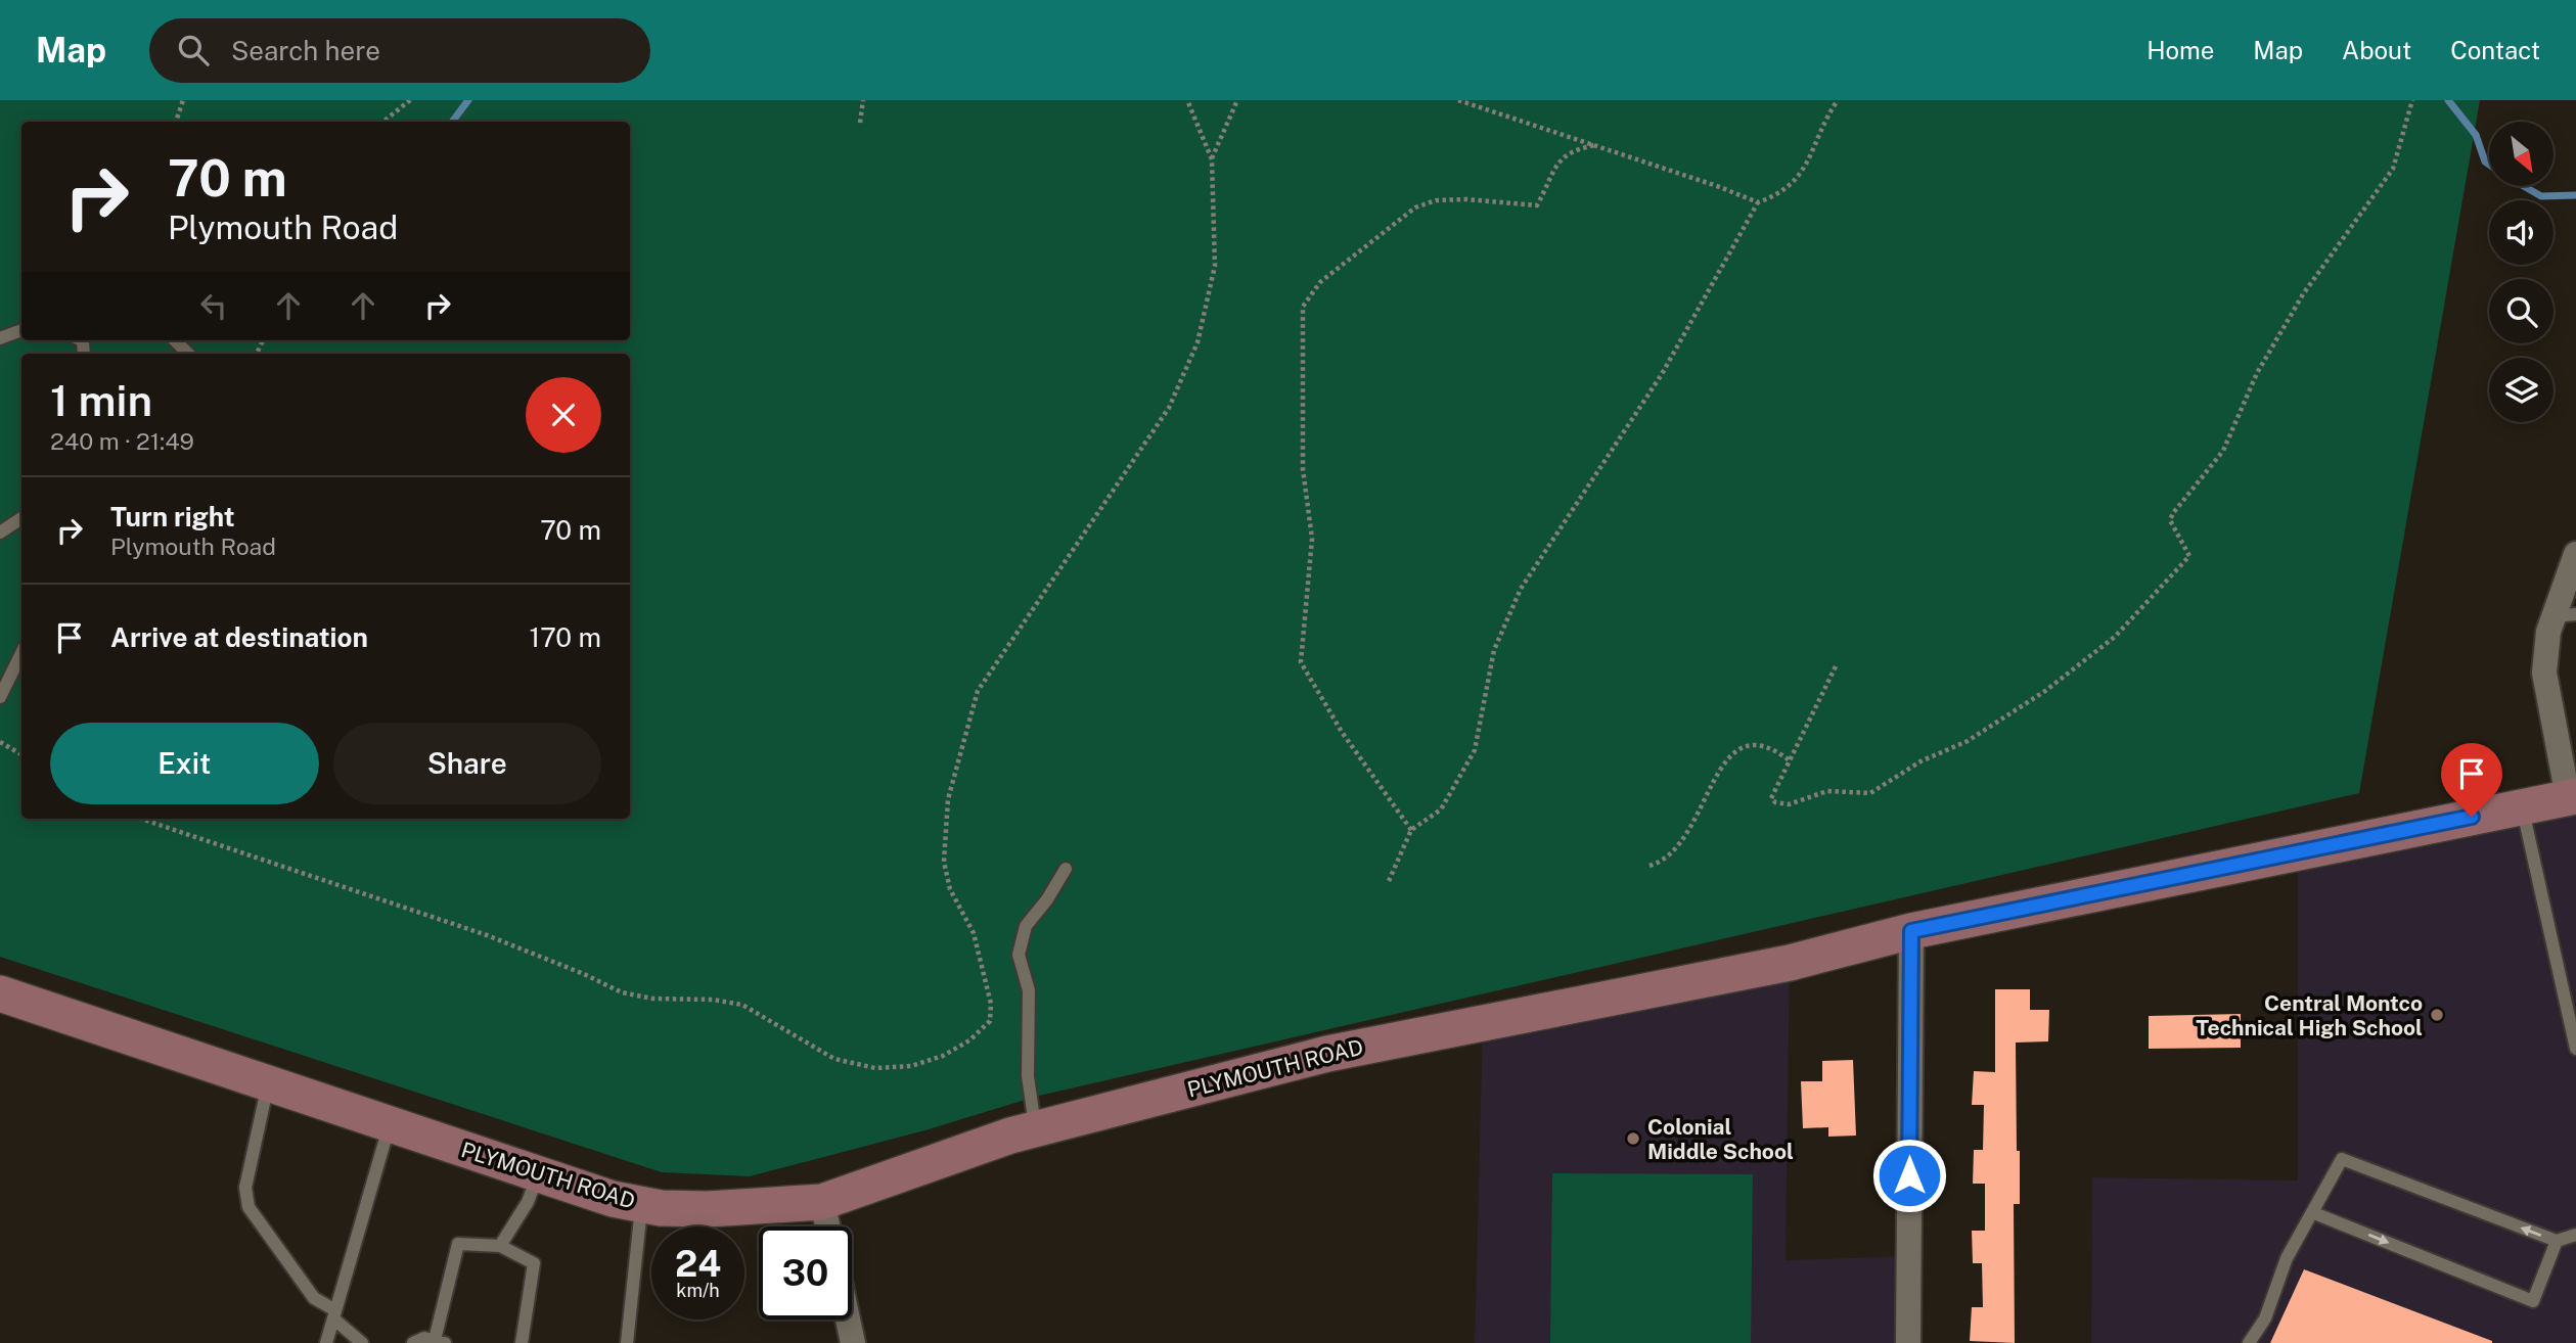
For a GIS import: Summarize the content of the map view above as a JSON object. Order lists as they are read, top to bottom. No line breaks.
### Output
{"streets":{"street":["PLYMOUTH ROAD"]},"places":["Central Montco Technical High School","Colonial Middle School"],"north":"bottom right","page":{"header":"Map","search":"Search here","nav":["Home","Map","About","Contact"],"turn":["70 m","Plymouth Road"],"heading":["1 min","240 m · 21:49"],"list":[{"name":"Turn right","note":"Plymouth Road","value":"70 m"},{"name":"Arrive at destination","value":"170 m"}],"buttons":["Exit","Share"],"speed":"24 km/h","limit":"30"}}
